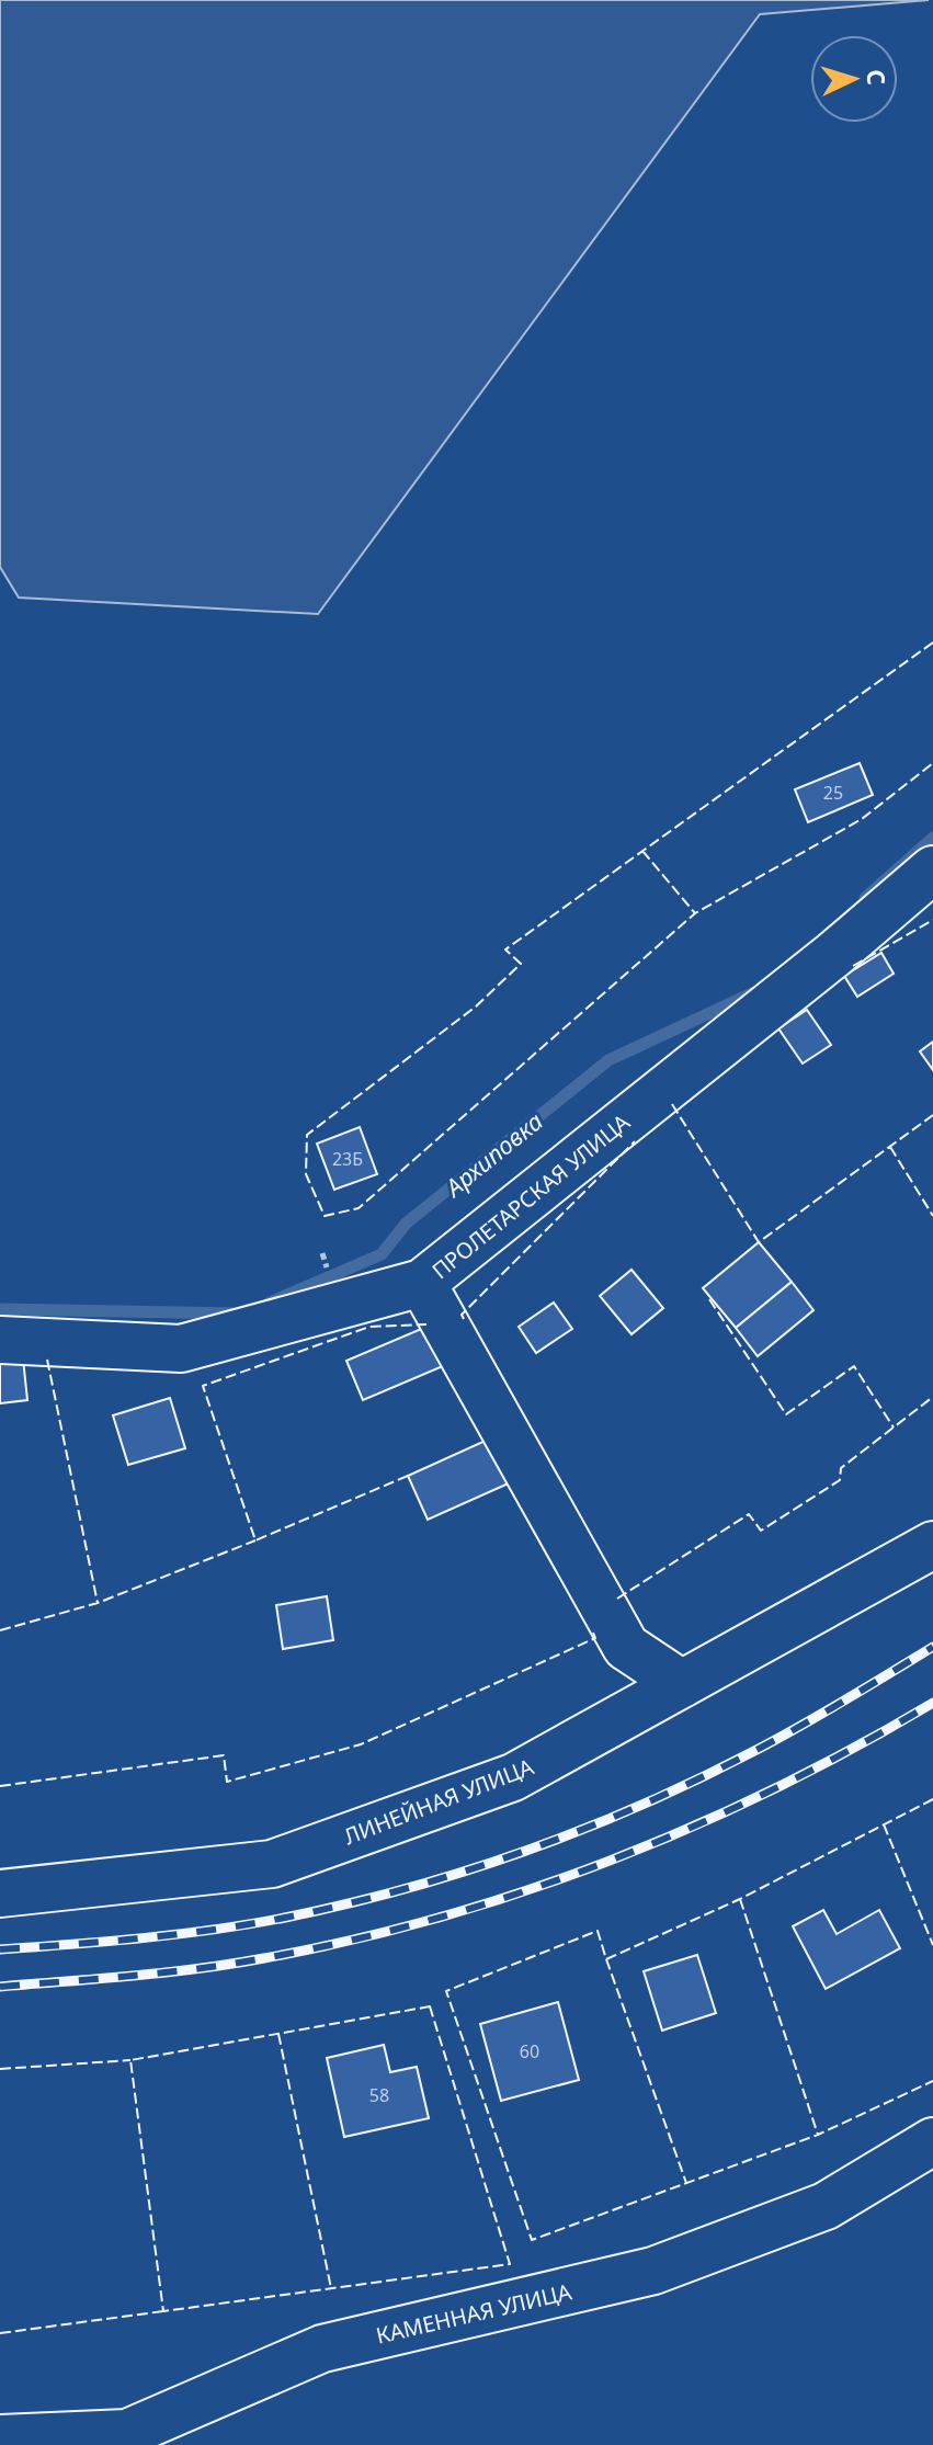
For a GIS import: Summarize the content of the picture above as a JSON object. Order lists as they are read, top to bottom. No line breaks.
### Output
{"streets":{"street":["ПРОЛЕТАРСКАЯ УЛИЦА","ЛИНЕЙНАЯ УЛИЦА","КАМЕННАЯ УЛИЦА"]},"water":["Архиповка"],"house_numbers":["25","23Б","60","58"],"north":"right"}
